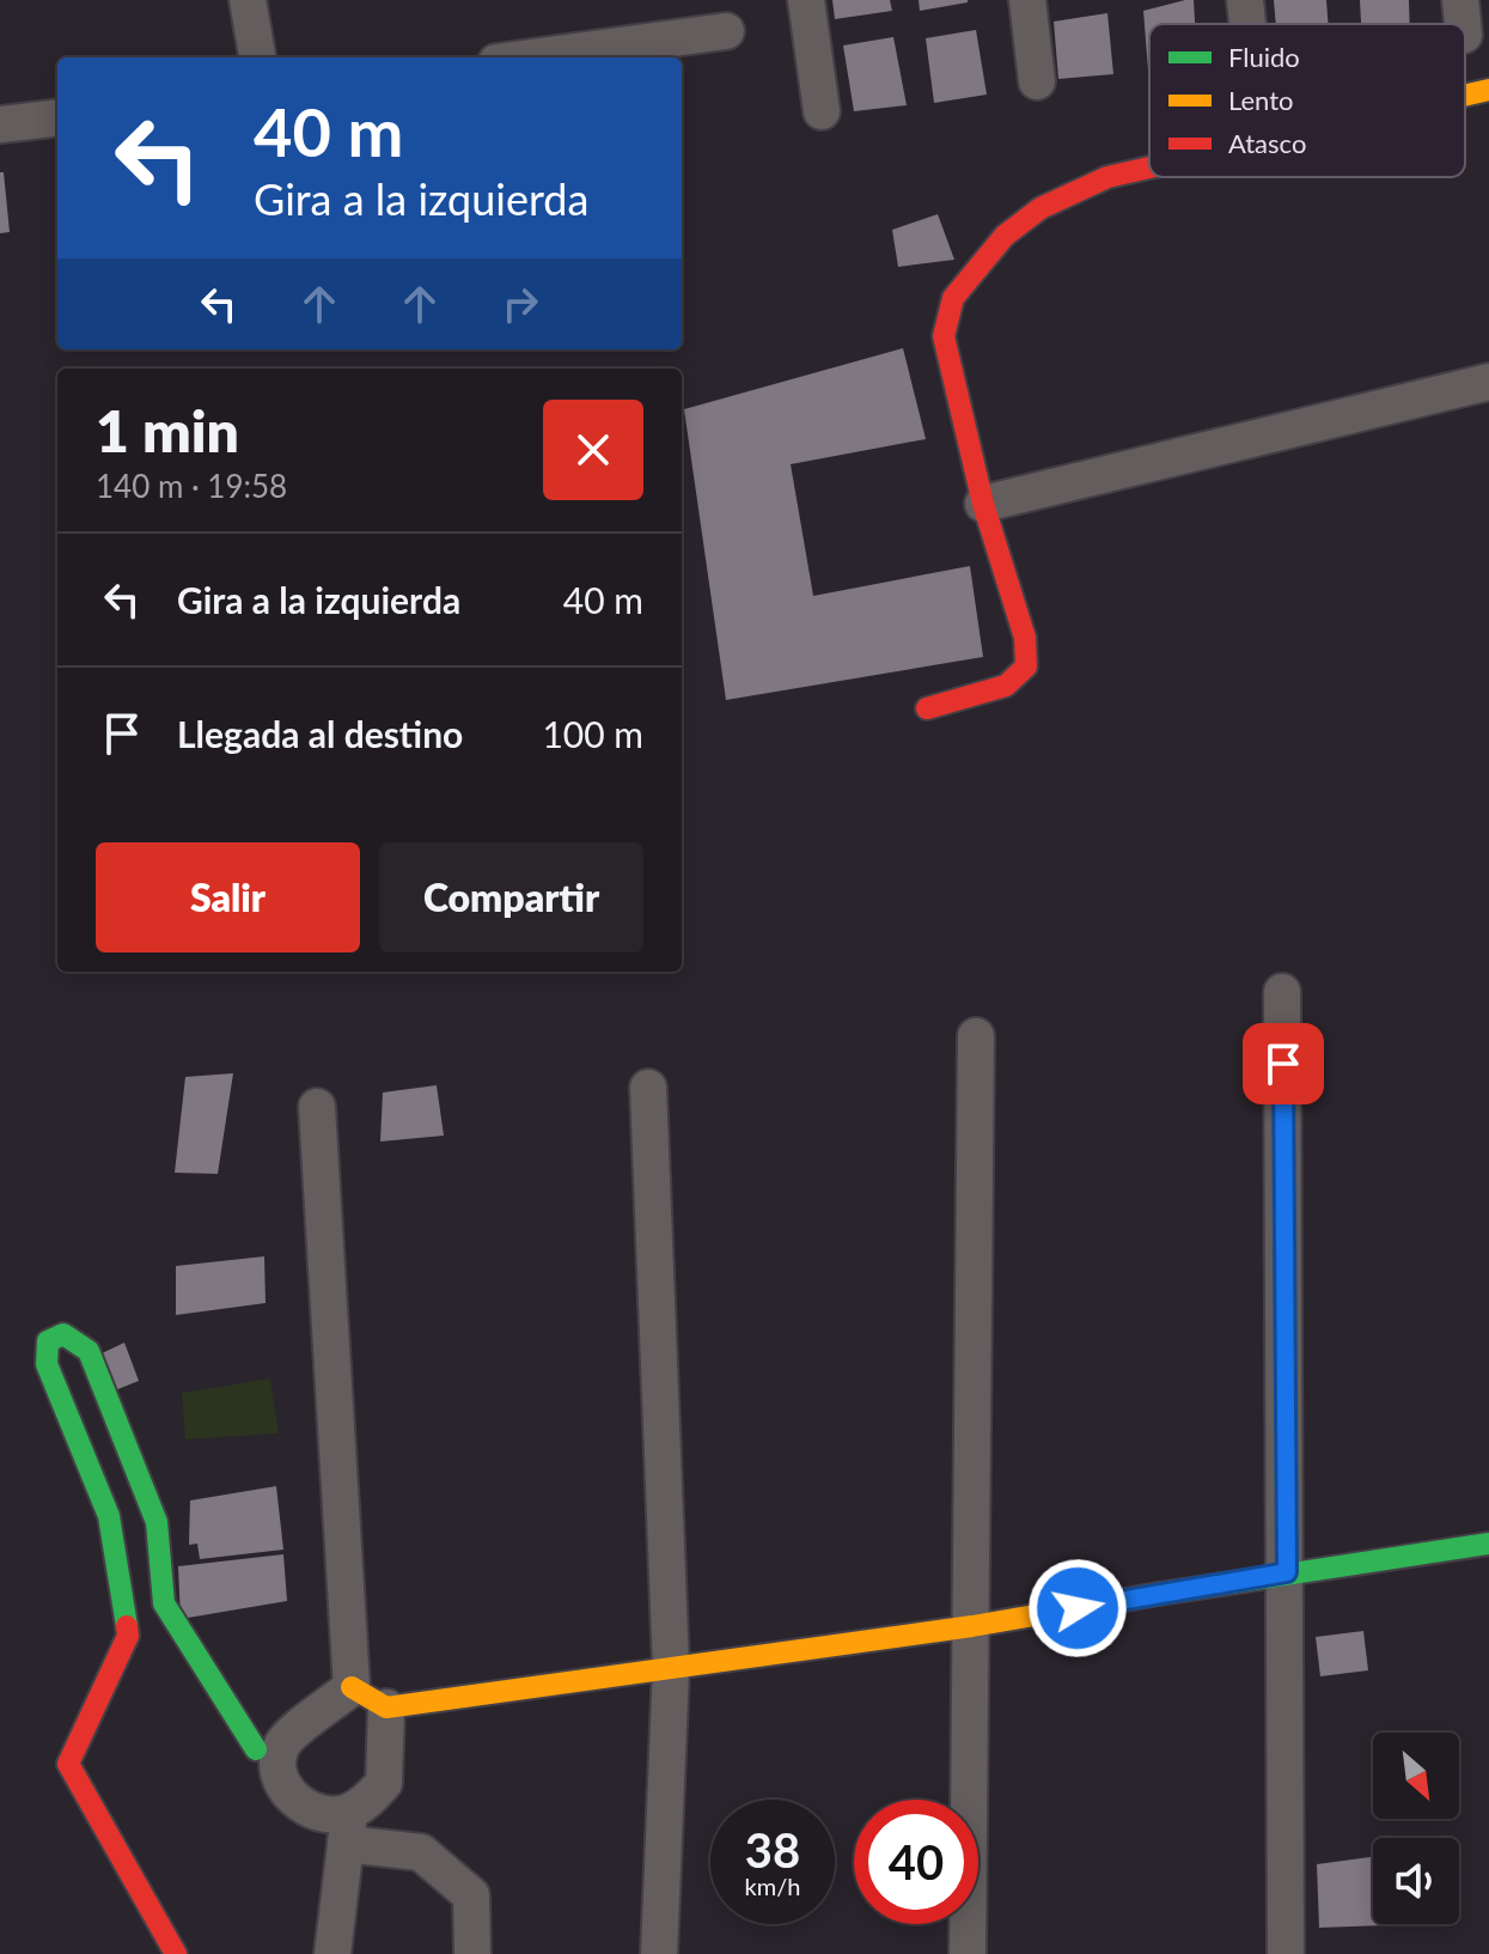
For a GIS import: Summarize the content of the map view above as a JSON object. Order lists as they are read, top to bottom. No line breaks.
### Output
{"legend":["Fluido","Lento","Atasco"],"north":"bottom right","page":{"turn":["40 m","Gira a la izquierda"],"heading":["1 min","140 m · 19:58"],"list":[{"name":"Gira a la izquierda","value":"40 m"},{"name":"Llegada al destino","value":"100 m"}],"buttons":["Salir","Compartir"],"speed":"38 km/h","limit":"40"}}
